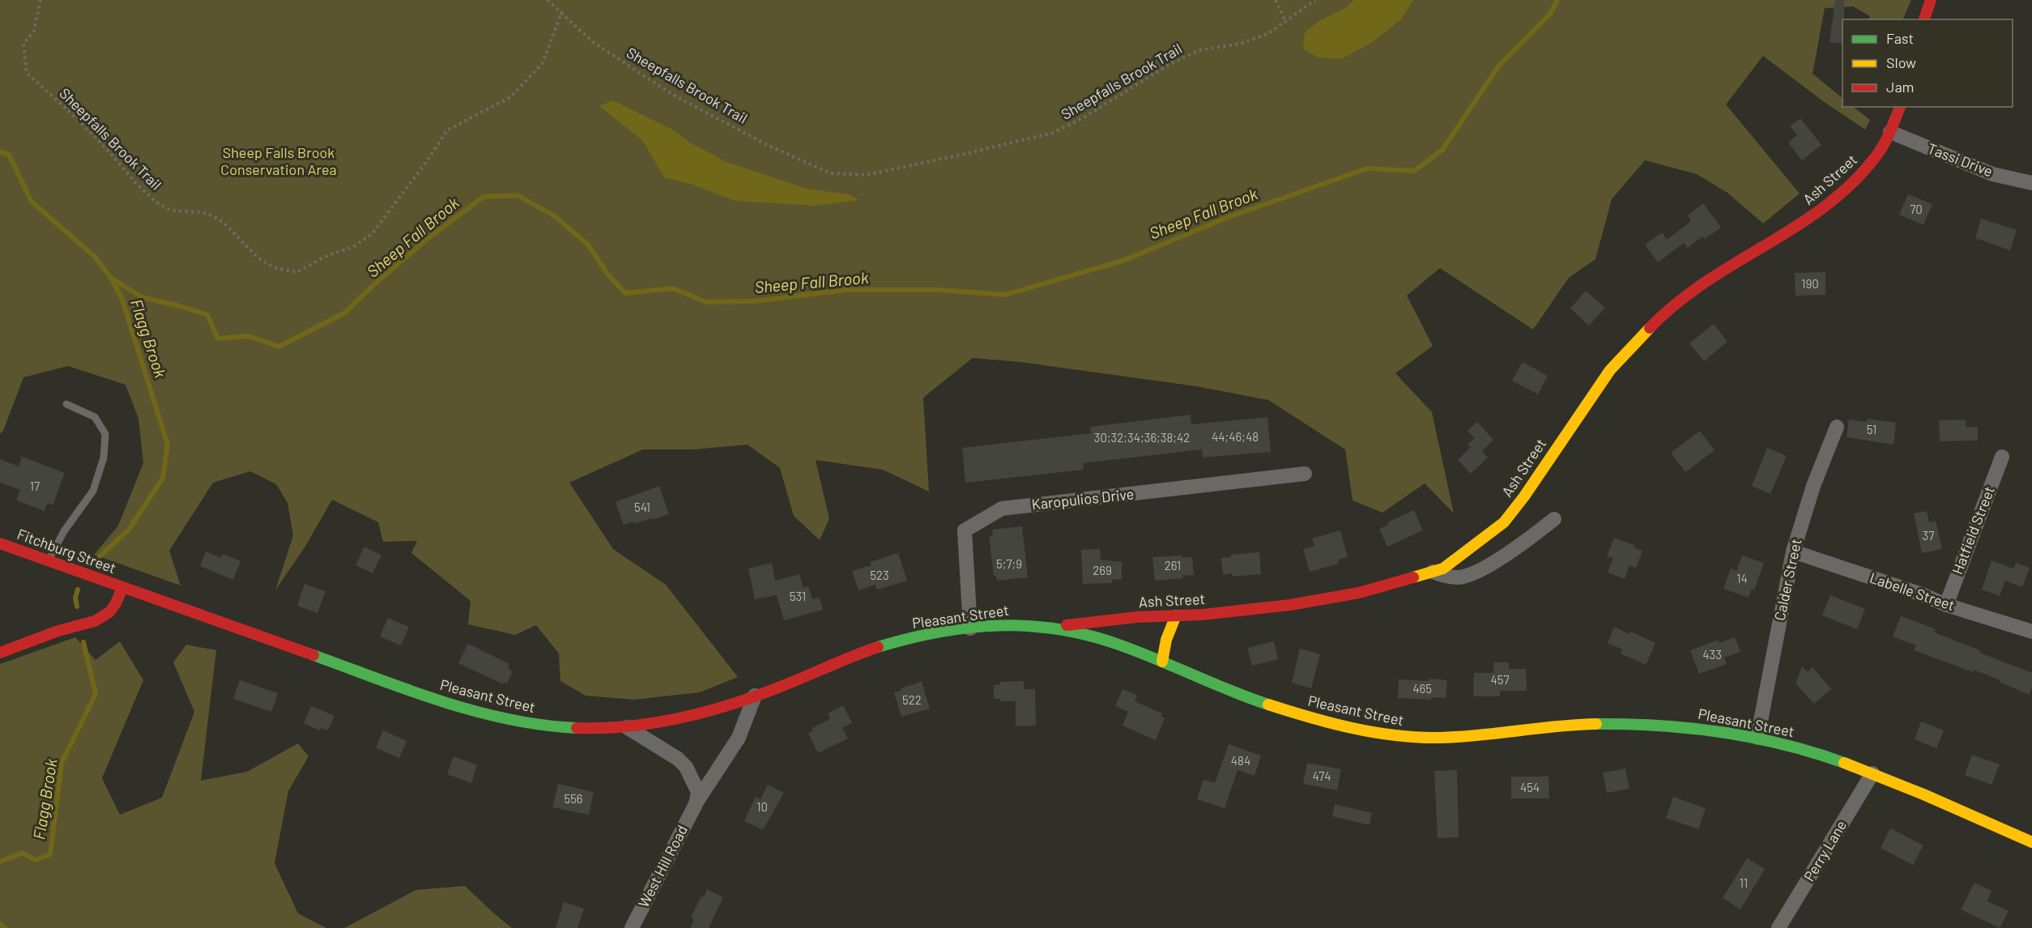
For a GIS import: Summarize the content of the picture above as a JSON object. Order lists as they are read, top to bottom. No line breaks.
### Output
{"streets":{"street":["Tassi Drive","Ash Street","Karopulios Drive","Hatfield Street","Fitchburg Street","Calder Street","Labelle Street","Pleasant Street","Perry Lane","West Hill Road"],"path":["Sheepfalls Brook Trail"]},"crossings":[["Tassi Drive","Ash Street"],["Ash Street","Pleasant Street"],["Karopulios Drive","Pleasant Street"],["Hatfield Street","Labelle Street"],["Fitchburg Street","Pleasant Street"],["Calder Street","Labelle Street"],["Calder Street","Pleasant Street"],["Pleasant Street","Perry Lane"],["Pleasant Street","West Hill Road"]],"water":["Sheep Fall Brook","Flagg Brook"],"parks":["Sheep Falls Brook Conservation Area"],"house_numbers":["70","190","51","44;46;48","30;32;34;36;38;42","17","541","37","5;7;9","261","269","523","14","531","433","457","465","522","484","474","454","556","10","11"],"legend":["Fast","Slow","Jam"]}
